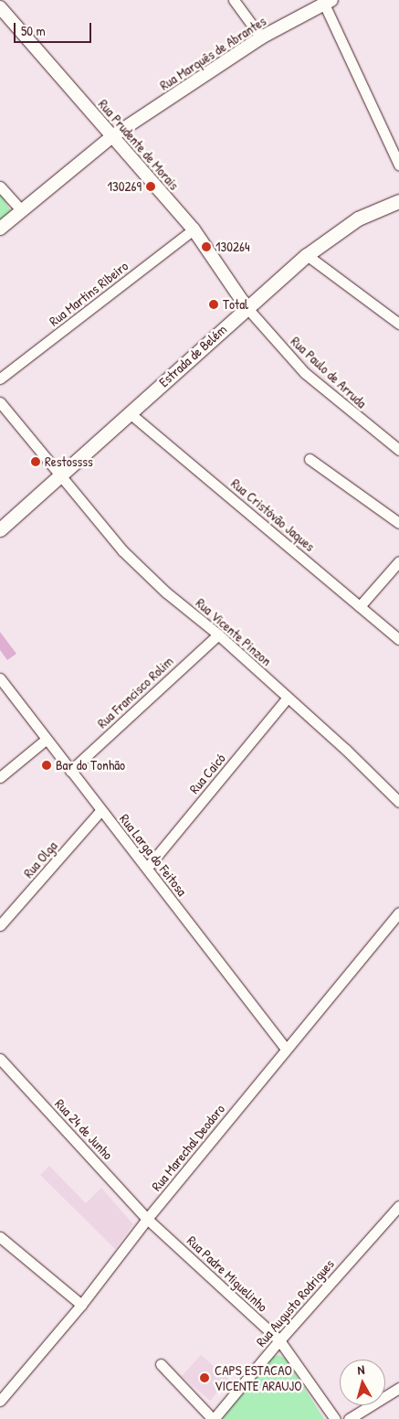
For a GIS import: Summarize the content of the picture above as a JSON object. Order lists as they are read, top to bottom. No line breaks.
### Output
{"streets":{"main road":["Estrada de Belém"],"street":["Rua Marquês de Abrantes","Rua Prudente de Morais","Rua Martins Ribeiro","Rua Paulo de Arruda","Rua Cristóvão Jaques","Rua Vicente Pinzon","Rua Francisco Rolim","Rua Caicó","Rua Larga do Feitosa","Rua Olga","Rua 24 de Junho","Rua Marechal Deodoro","Rua Padre Miguelinho","Rua Augusto Rodrigues"]},"crossings":[["Rua Marquês de Abrantes","Rua Prudente de Morais"],["Rua Prudente de Morais","Rua Martins Ribeiro"],["Rua Prudente de Morais","Estrada de Belém"],["Rua Prudente de Morais","Rua Paulo de Arruda"],["Estrada de Belém","Rua Paulo de Arruda"],["Estrada de Belém","Rua Cristóvão Jaques"],["Estrada de Belém","Rua Vicente Pinzon"],["Rua Vicente Pinzon","Rua Francisco Rolim"],["Rua Vicente Pinzon","Rua Caicó"],["Rua Francisco Rolim","Rua Larga do Feitosa"],["Rua Caicó","Rua Larga do Feitosa"],["Rua Larga do Feitosa","Rua Olga"],["Rua Larga do Feitosa","Rua Marechal Deodoro"],["Rua 24 de Junho","Rua Marechal Deodoro"],["Rua 24 de Junho","Rua Padre Miguelinho"],["Rua Marechal Deodoro","Rua Padre Miguelinho"],["Rua Padre Miguelinho","Rua Augusto Rodrigues"]],"places":["130269","130264","Total","Restossss","Bar do Tonhão","CAPS ESTACAO VICENTE ARAUJO"],"scale_bar":"50 m","north":"top"}
